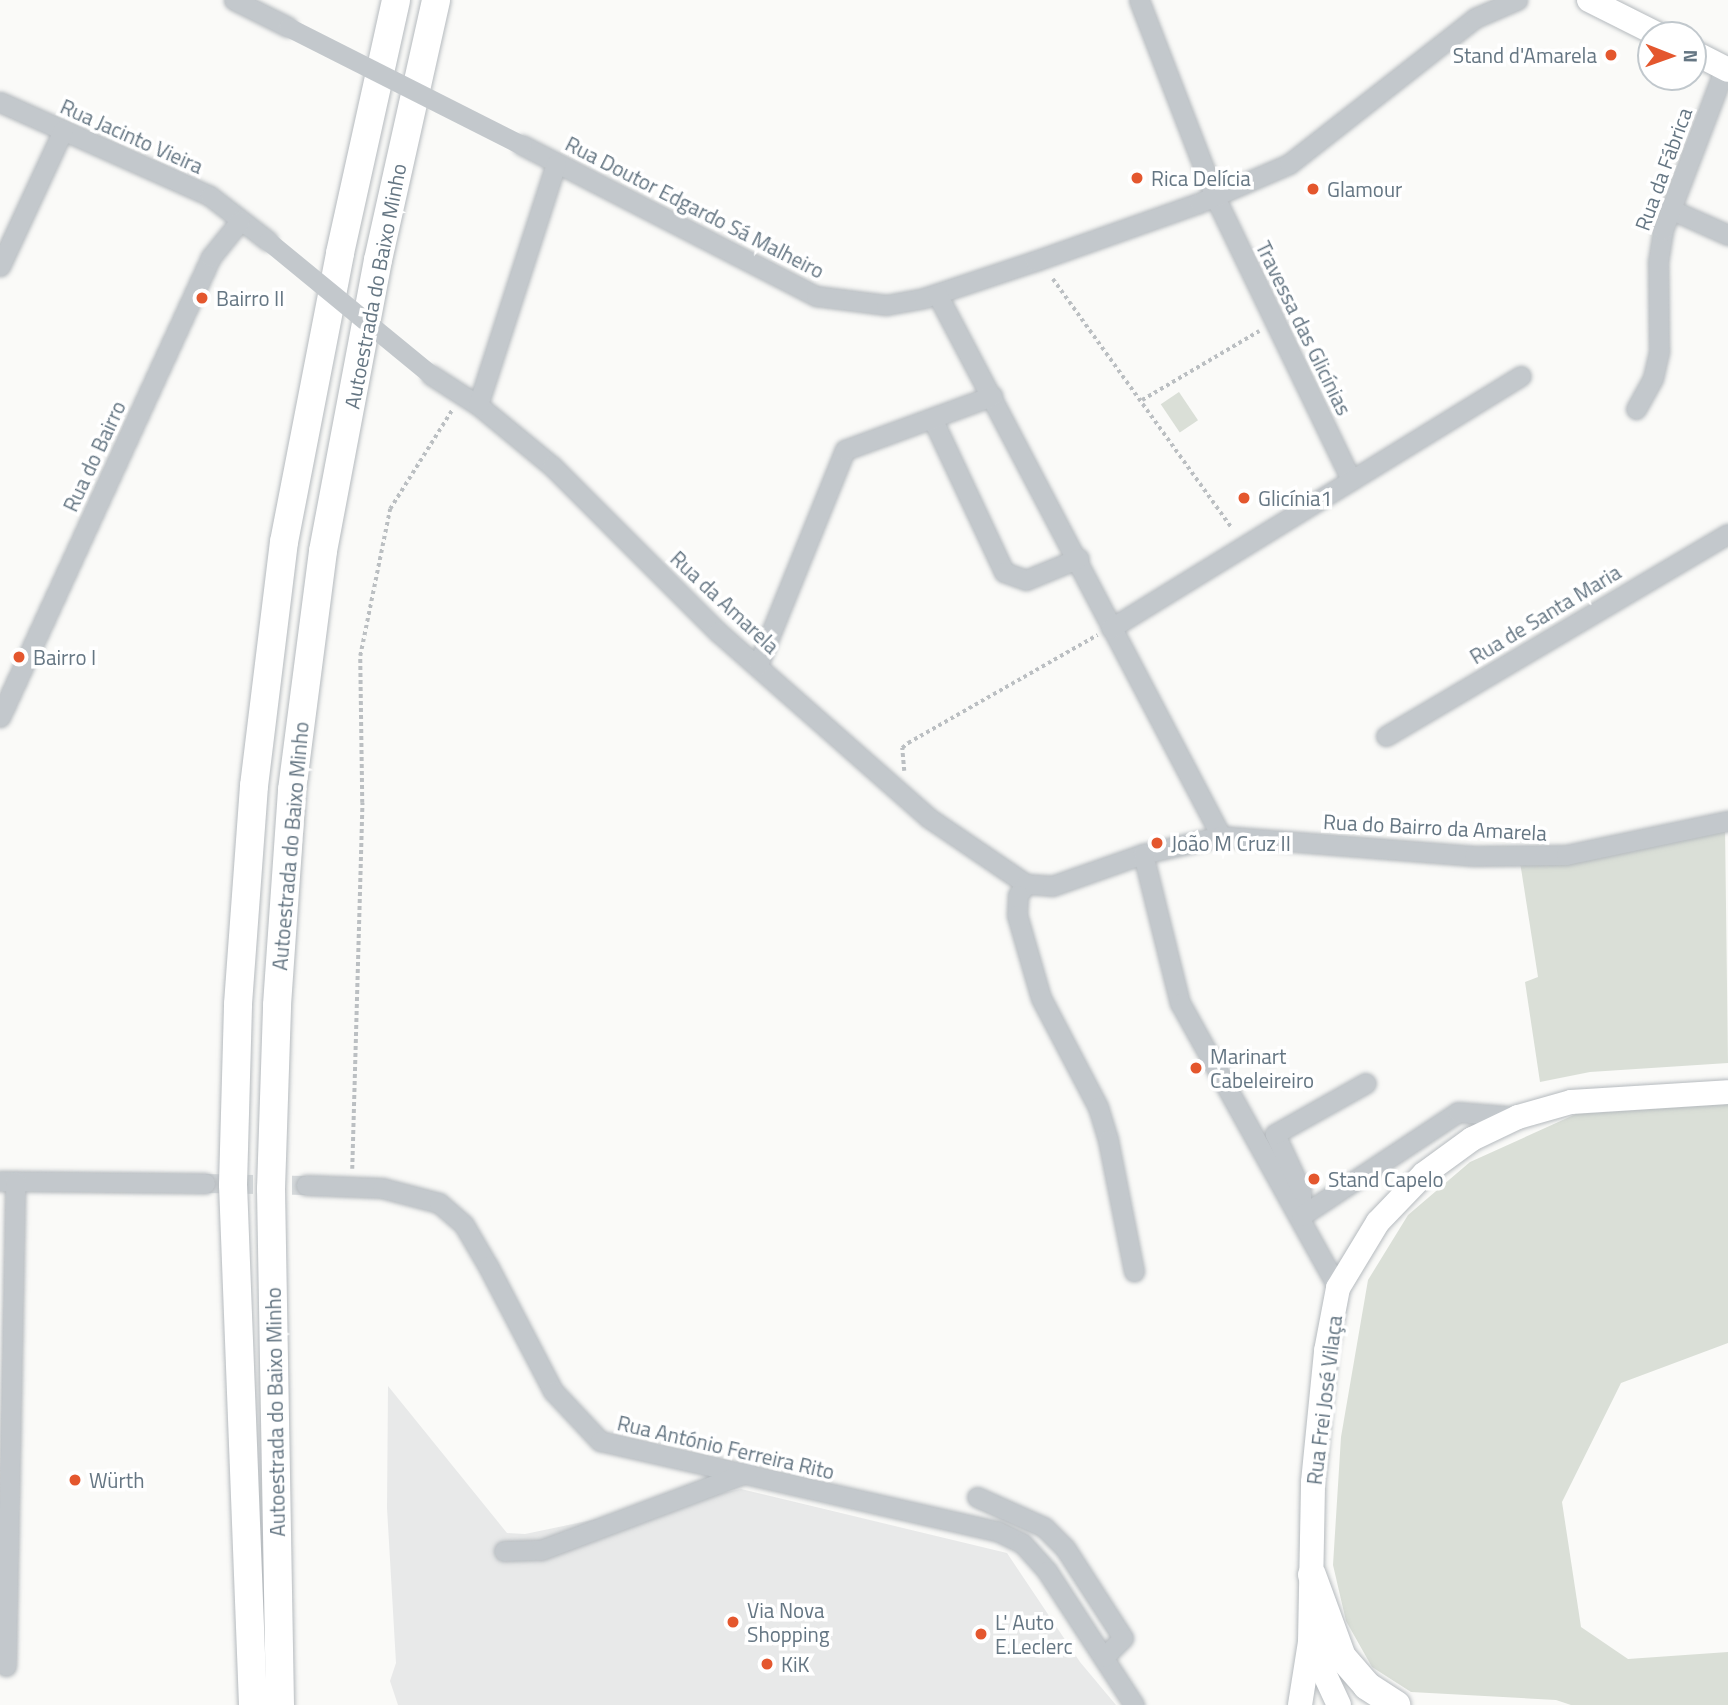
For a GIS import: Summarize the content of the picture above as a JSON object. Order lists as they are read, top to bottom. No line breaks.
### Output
{"streets":{"highway":["Autoestrada do Baixo Minho"],"main road":["Rua Frei José Vilaça"],"street":["Rua Jacinto Vieira","Rua da Fábrica","Rua Doutor Edgardo Sá Malheiro","Travessa das Glicínias","Rua do Bairro","Rua da Amarela","Rua de Santa Maria","Rua do Bairro da Amarela","Rua António Ferreira Rito"]},"crossings":[["Rua Jacinto Vieira","Rua do Bairro"],["Rua Jacinto Vieira","Rua da Amarela"],["Rua Doutor Edgardo Sá Malheiro","Travessa das Glicínias"],["Rua do Bairro","Rua da Amarela"]],"places":["Stand d'Amarela","Rica Delícia","Glamour","Bairro II","Glicínia1","Bairro I","João M Cruz II","Marinart Cabeleireiro","Stand Capelo","Würth","Via Nova Shopping","L' Auto E.Leclerc","KiK"],"north":"right"}
